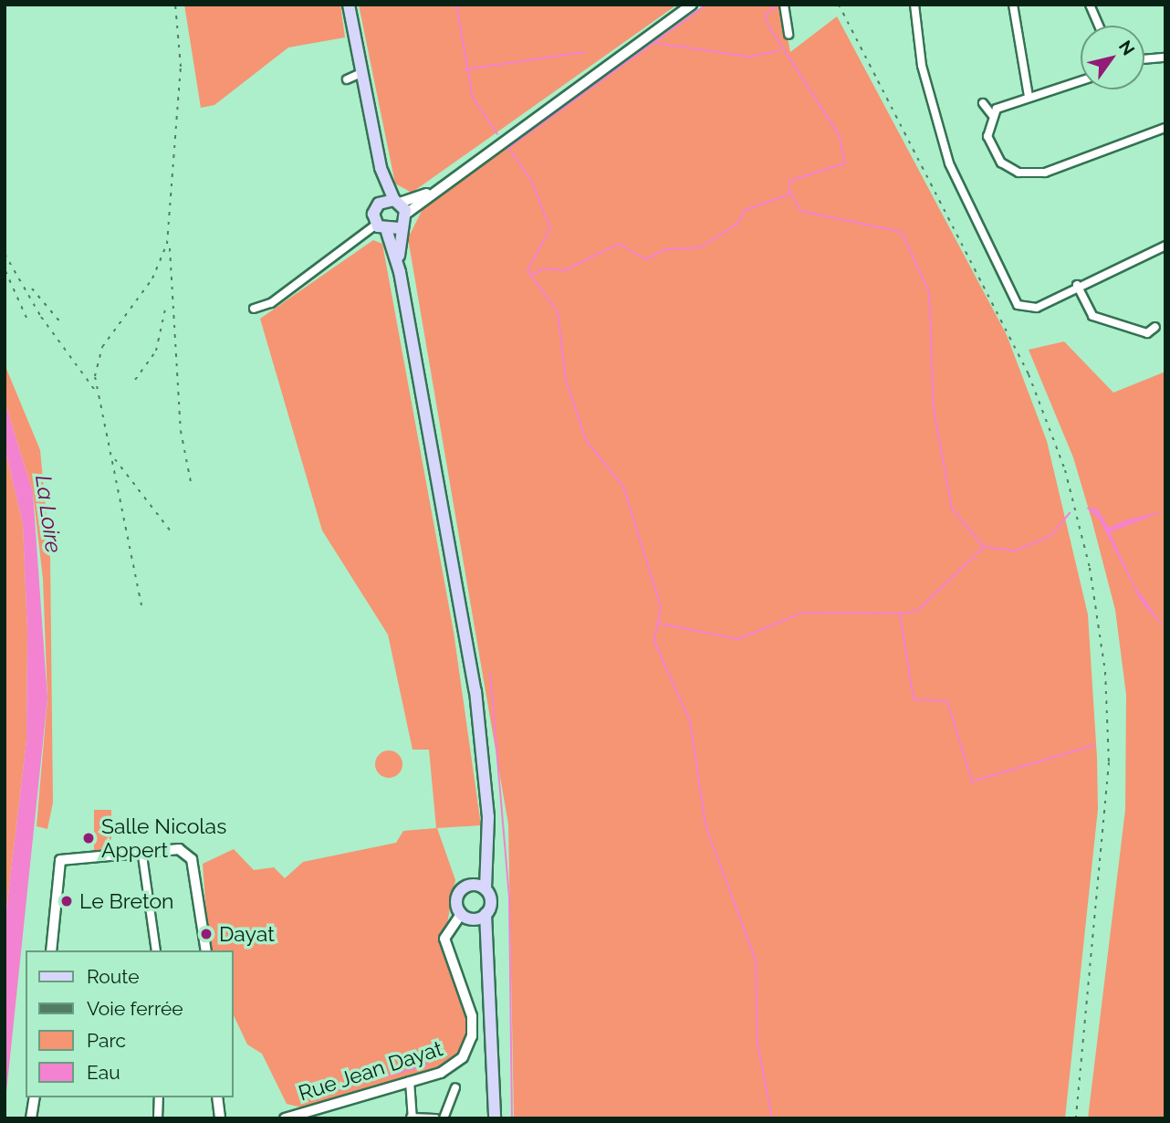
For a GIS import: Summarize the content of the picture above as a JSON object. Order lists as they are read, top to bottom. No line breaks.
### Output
{"streets":{"street":["Rue Jean Dayat"]},"water":["La Loire"],"places":["Salle Nicolas Appert","Le Breton","Dayat"],"legend":["Route","Voie ferrée","Parc","Eau"],"north":"top right"}
